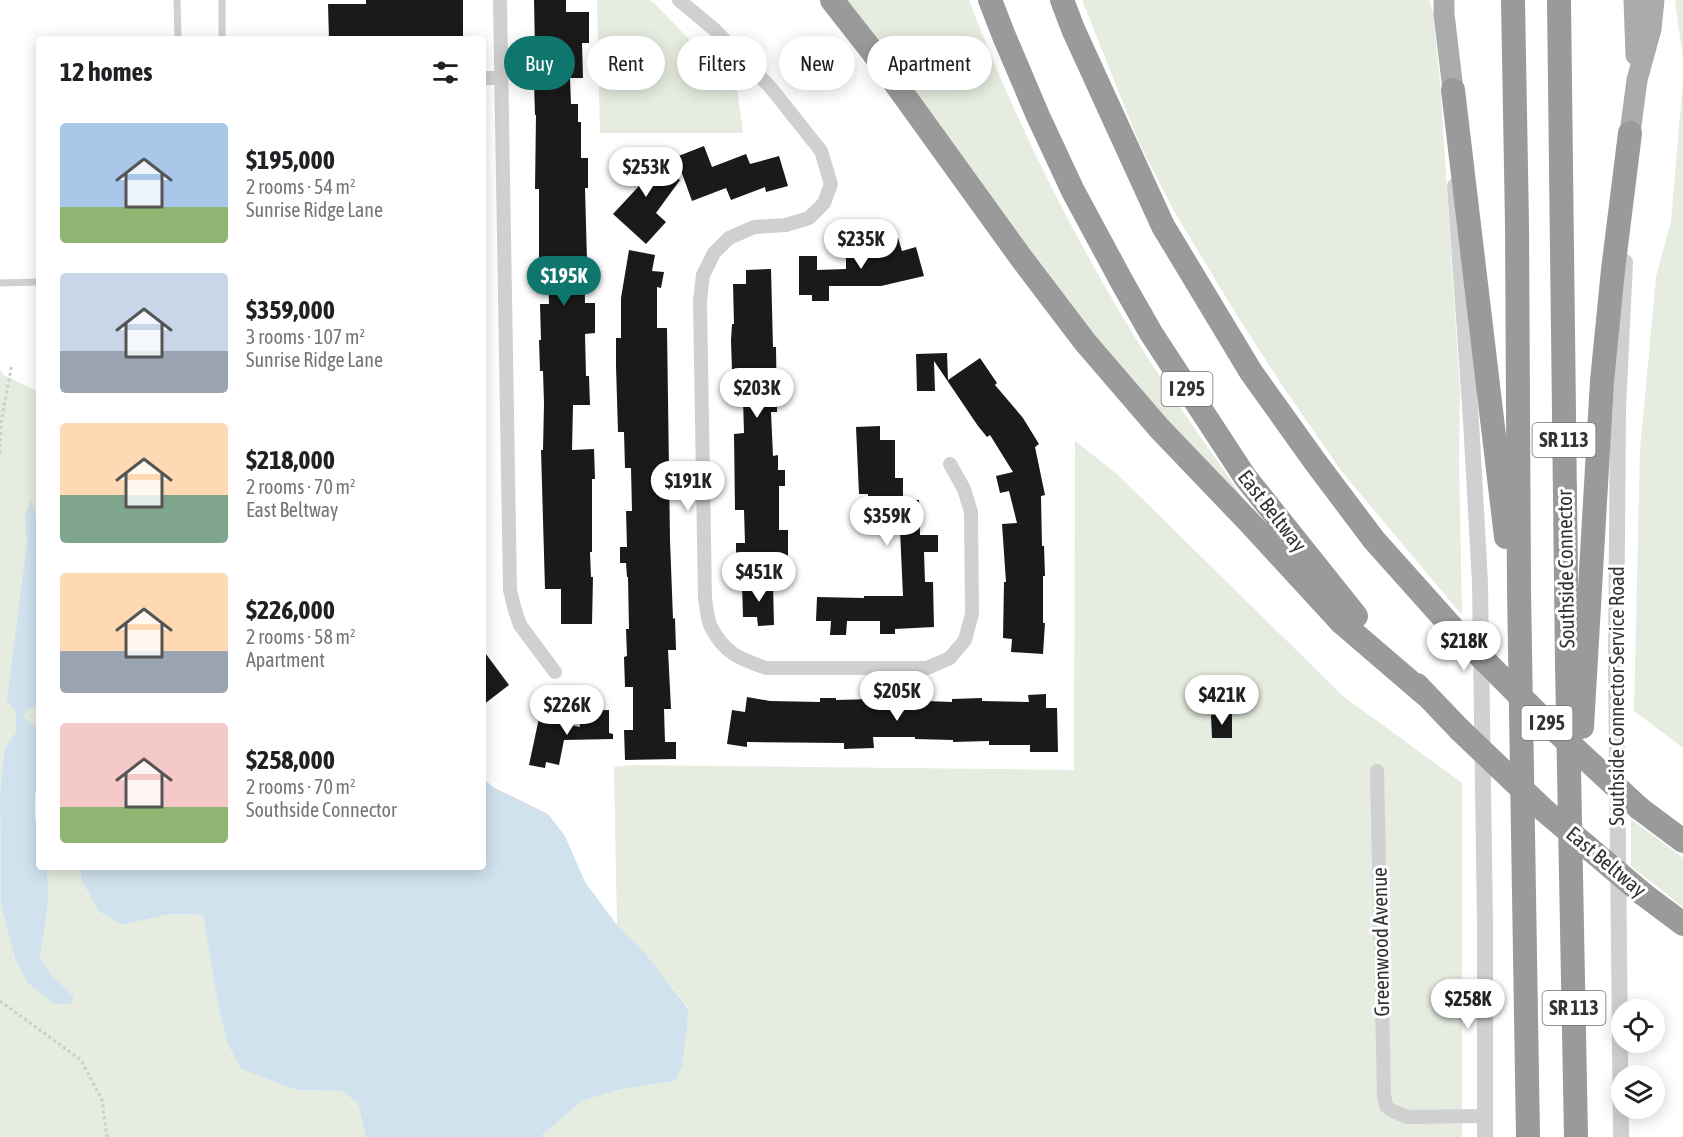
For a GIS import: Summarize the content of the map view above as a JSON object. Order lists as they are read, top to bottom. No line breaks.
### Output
{"streets":{"highway":["I 295","SR 113","East Beltway","Southside Connector"],"street":["Southside Connector Service Road","Greenwood Avenue"]},"page":{"chip":["Buy","Rent","Filters","New","Apartment"],"heading":"12 homes","list":[{"name":"$195,000","note":"2 rooms · 54 m² · Sunrise Ridge Lane"},{"name":"$359,000","note":"3 rooms · 107 m² · Sunrise Ridge Lane"},{"name":"$218,000","note":"2 rooms · 70 m² · East Beltway"},{"name":"$226,000","note":"2 rooms · 58 m² · Apartment"},{"name":"$258,000","note":"2 rooms · 70 m² · Southside Connector"}],"price":["$253K","$235K","$195K","$203K","$191K","$359K","$451K","$218K","$205K","$421K","$226K","$258K"]}}
